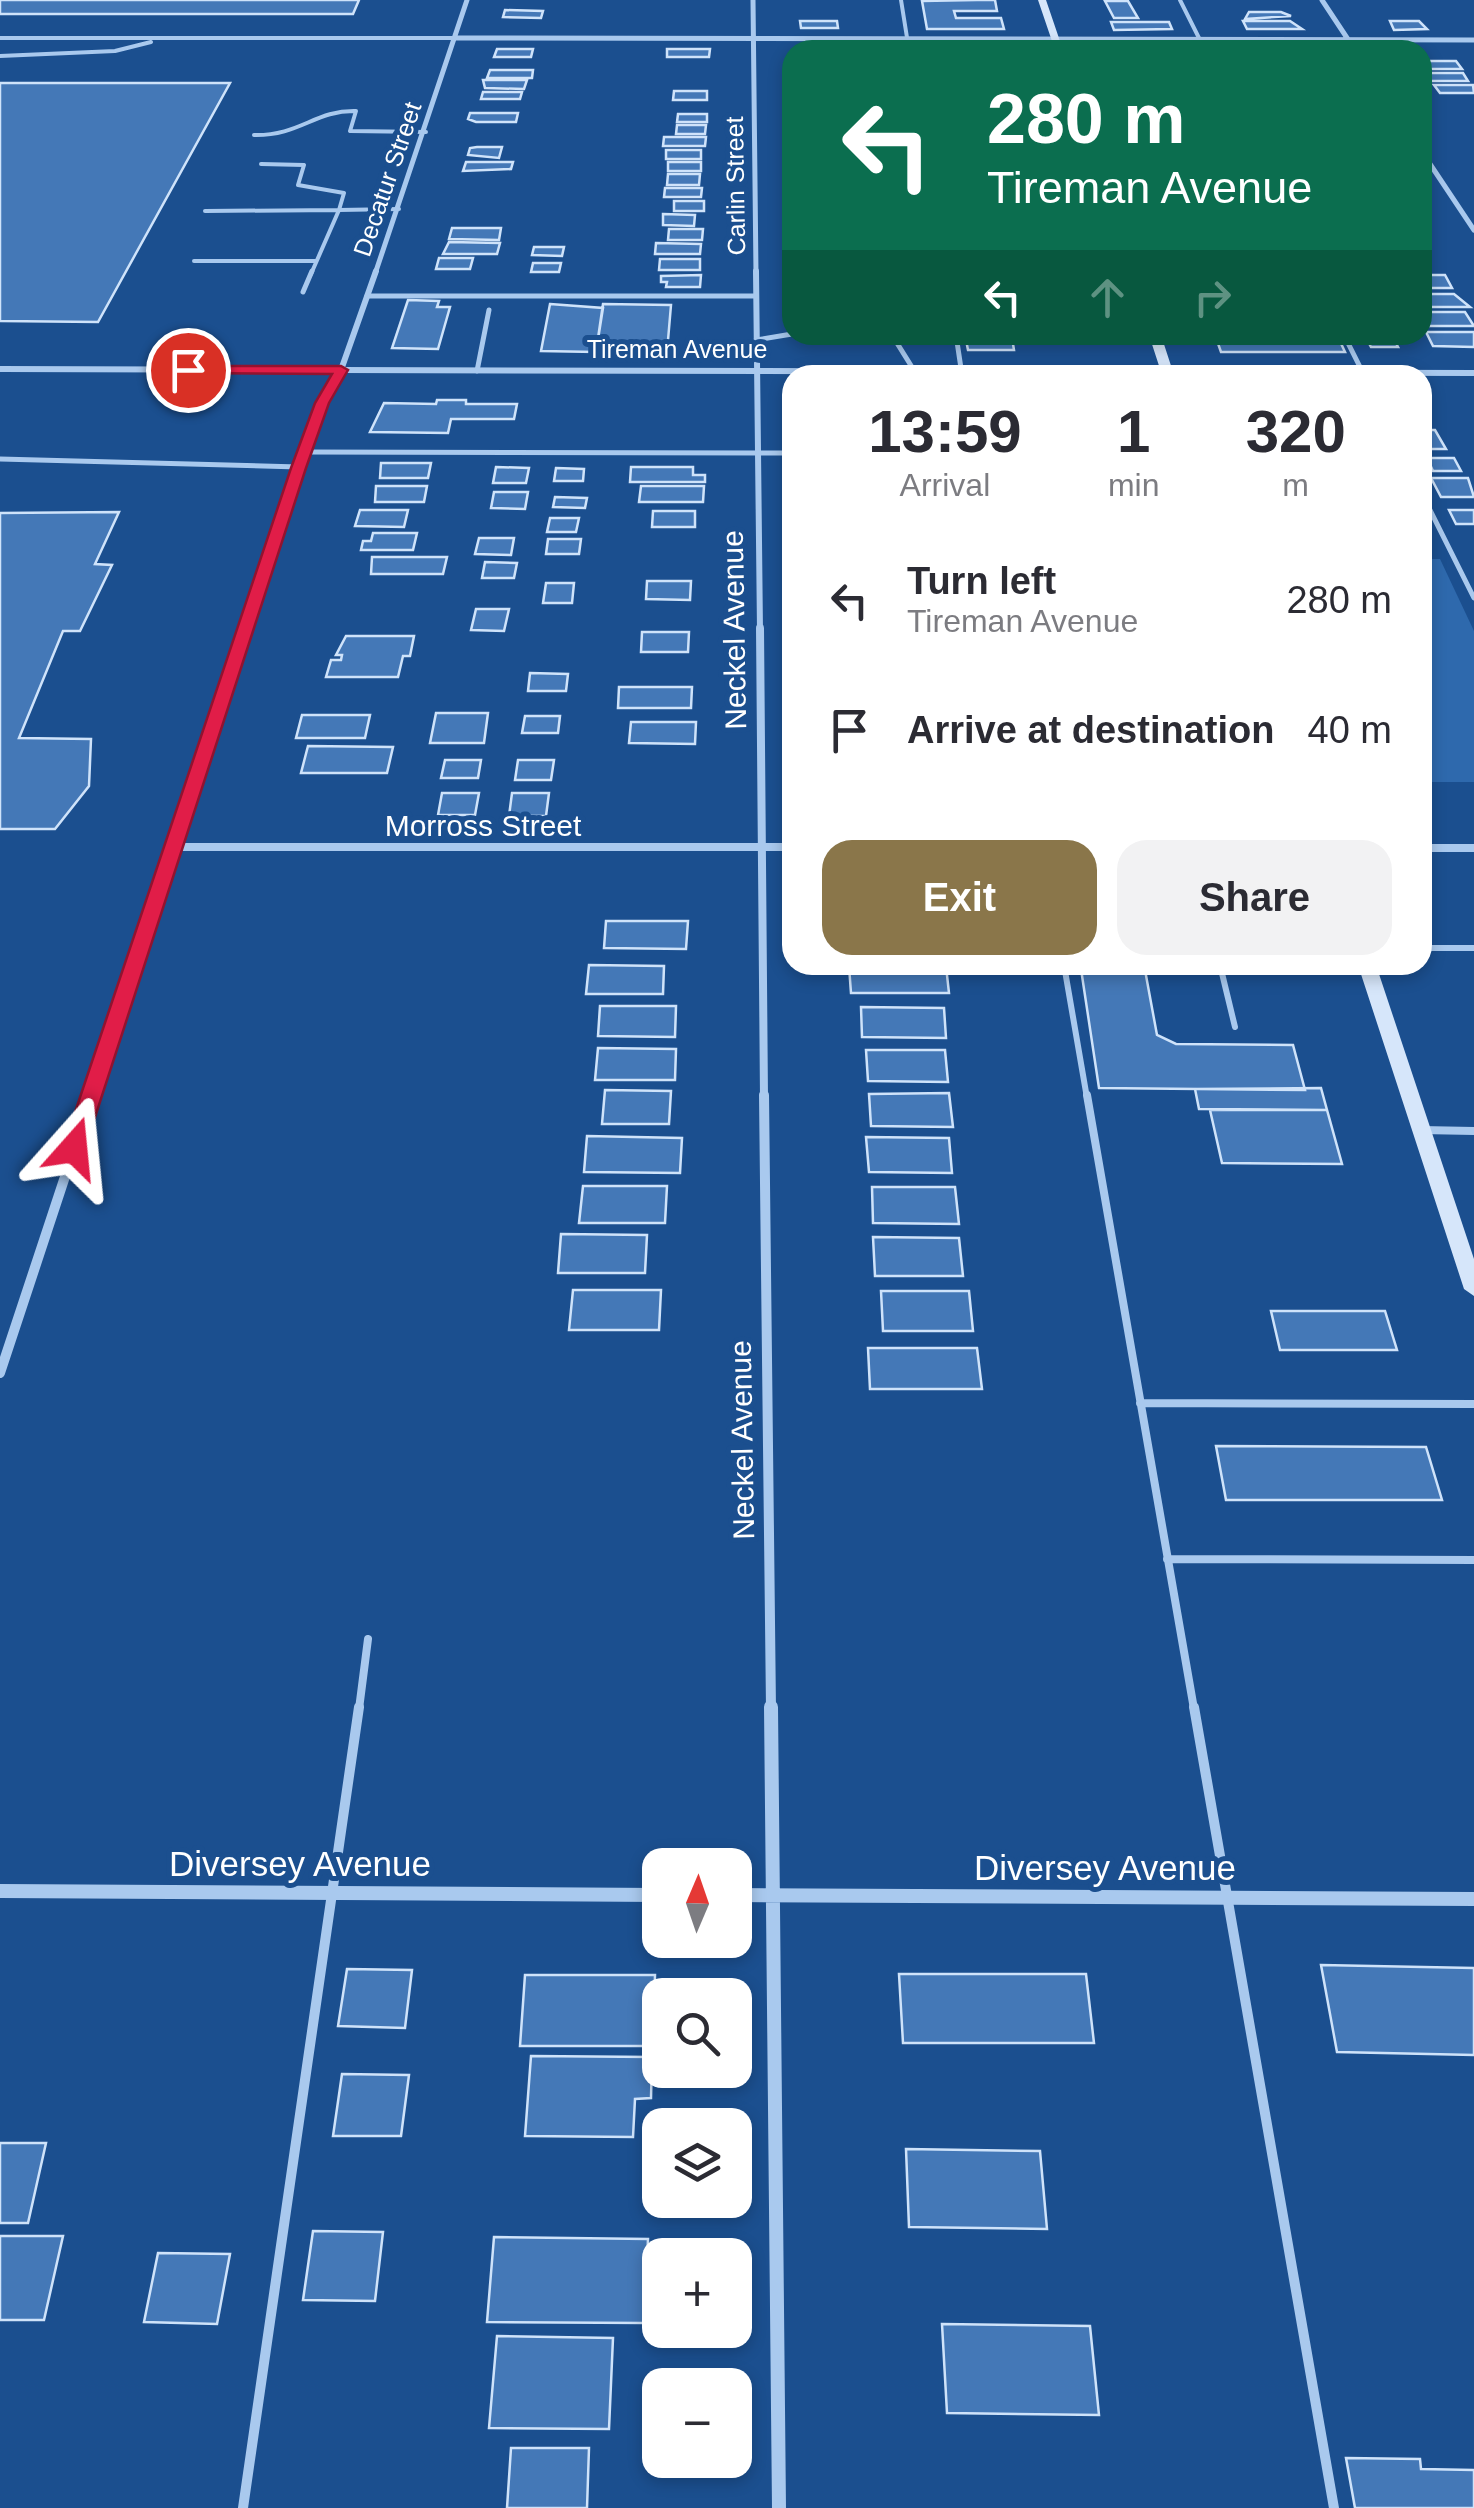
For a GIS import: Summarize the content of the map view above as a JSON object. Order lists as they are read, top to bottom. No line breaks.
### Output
{"streets":{"street":["Decatur Street","Carlin Street","Tireman Avenue","Neckel Avenue","Morross Street","Diversey Avenue"]},"crossings":[["Decatur Street","Tireman Avenue"],["Decatur Street","Morross Street"],["Carlin Street","Tireman Avenue"],["Carlin Street","Neckel Avenue"],["Tireman Avenue","Neckel Avenue"],["Neckel Avenue","Morross Street"],["Neckel Avenue","Diversey Avenue"]],"north":"top","page":{"turn":["280 m","Tireman Avenue"],"eta":["13:59","Arrival","1","min","320","m"],"list":[{"name":"Turn left","note":"Tireman Avenue","value":"280 m"},{"name":"Arrive at destination","value":"40 m"}],"buttons":["Exit","Share"],"map_buttons":["+","−"]}}
